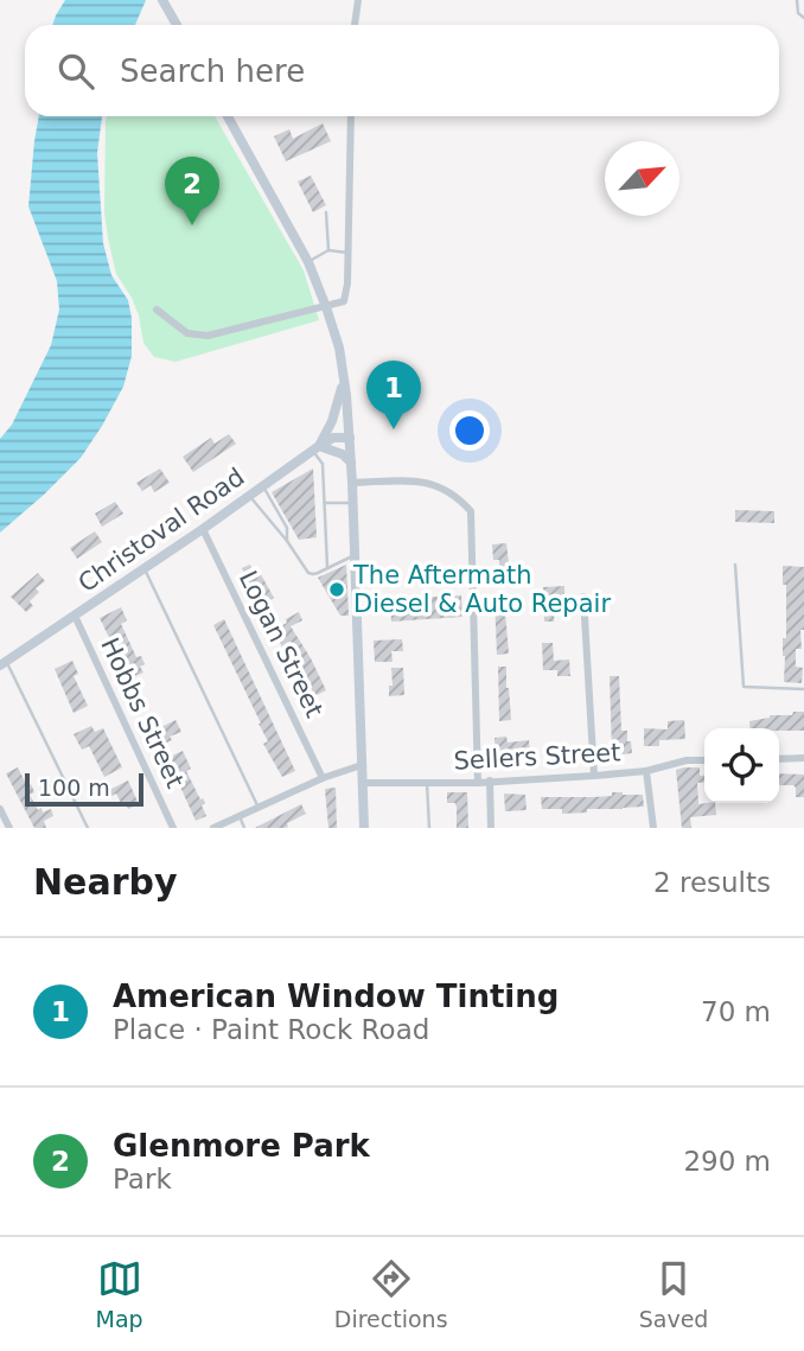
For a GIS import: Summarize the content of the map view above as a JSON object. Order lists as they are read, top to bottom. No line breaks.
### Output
{"streets":{"main road":["Christoval Road"],"street":["Logan Street","Hobbs Street","Sellers Street"]},"crossings":[["Christoval Road","Logan Street"],["Christoval Road","Hobbs Street"]],"places":["The Aftermath Diesel & Auto Repair"],"scale_bar":"100 m","north":"top right","page":{"search":"Search here","pins":["2","1"],"scale":"100 m","heading":["Nearby","2 results"],"list":[{"mark":"1","name":"American Window Tinting","note":"Place · Paint Rock Road","value":"70 m"},{"mark":"2","name":"Glenmore Park","note":"Park","value":"290 m"}],"nav":["Map","Directions","Saved"]}}
